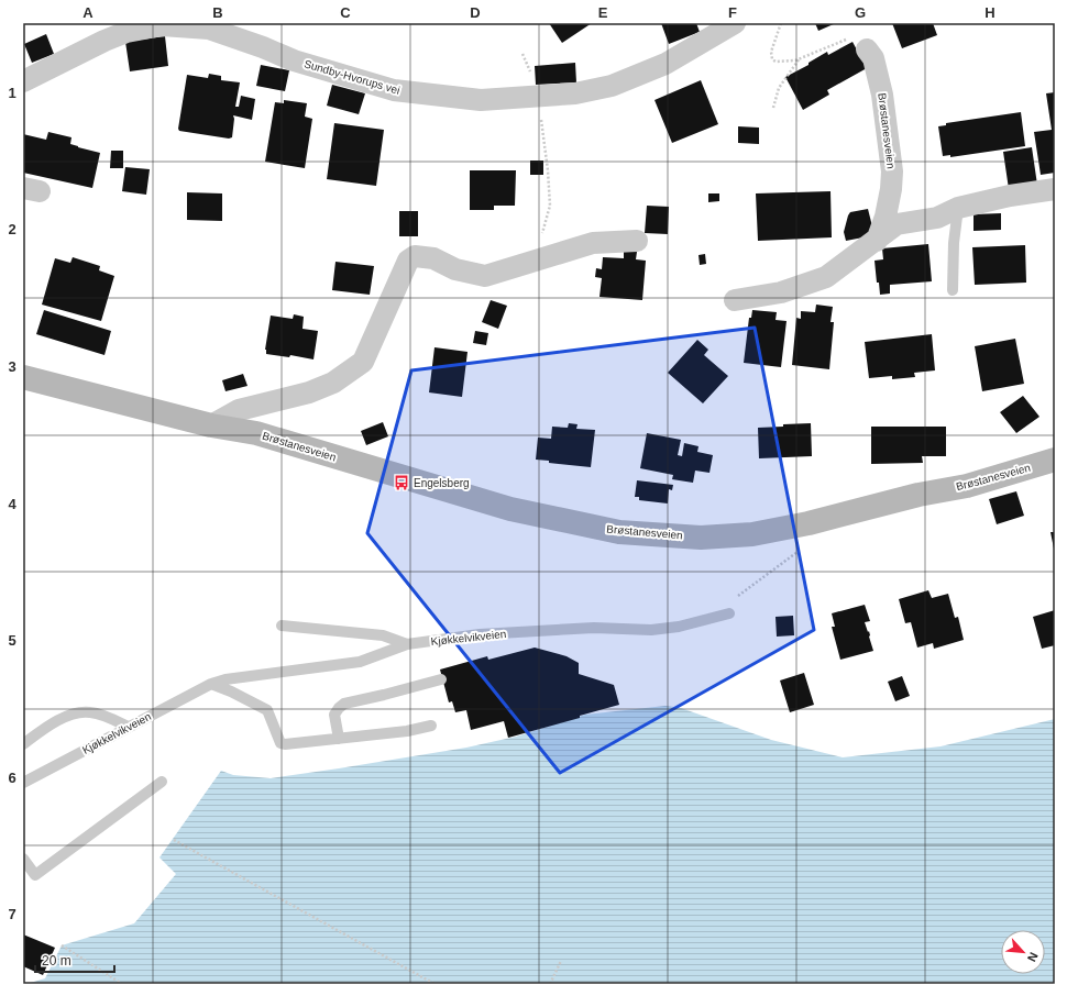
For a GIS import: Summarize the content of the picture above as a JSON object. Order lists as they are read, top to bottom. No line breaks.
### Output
{"streets":{"street":["Sundby-Hvorups vei","Brøstanesveien"],"lane":["Kjøkkelvikveien"]},"places":{"bus stop":["Engelsberg"]},"scale_bar":"20 m","north":"bottom right","grid":{"columns":["A","B","C","D","E","F","G","H"],"rows":["1","2","3","4","5","6","7"]}}
